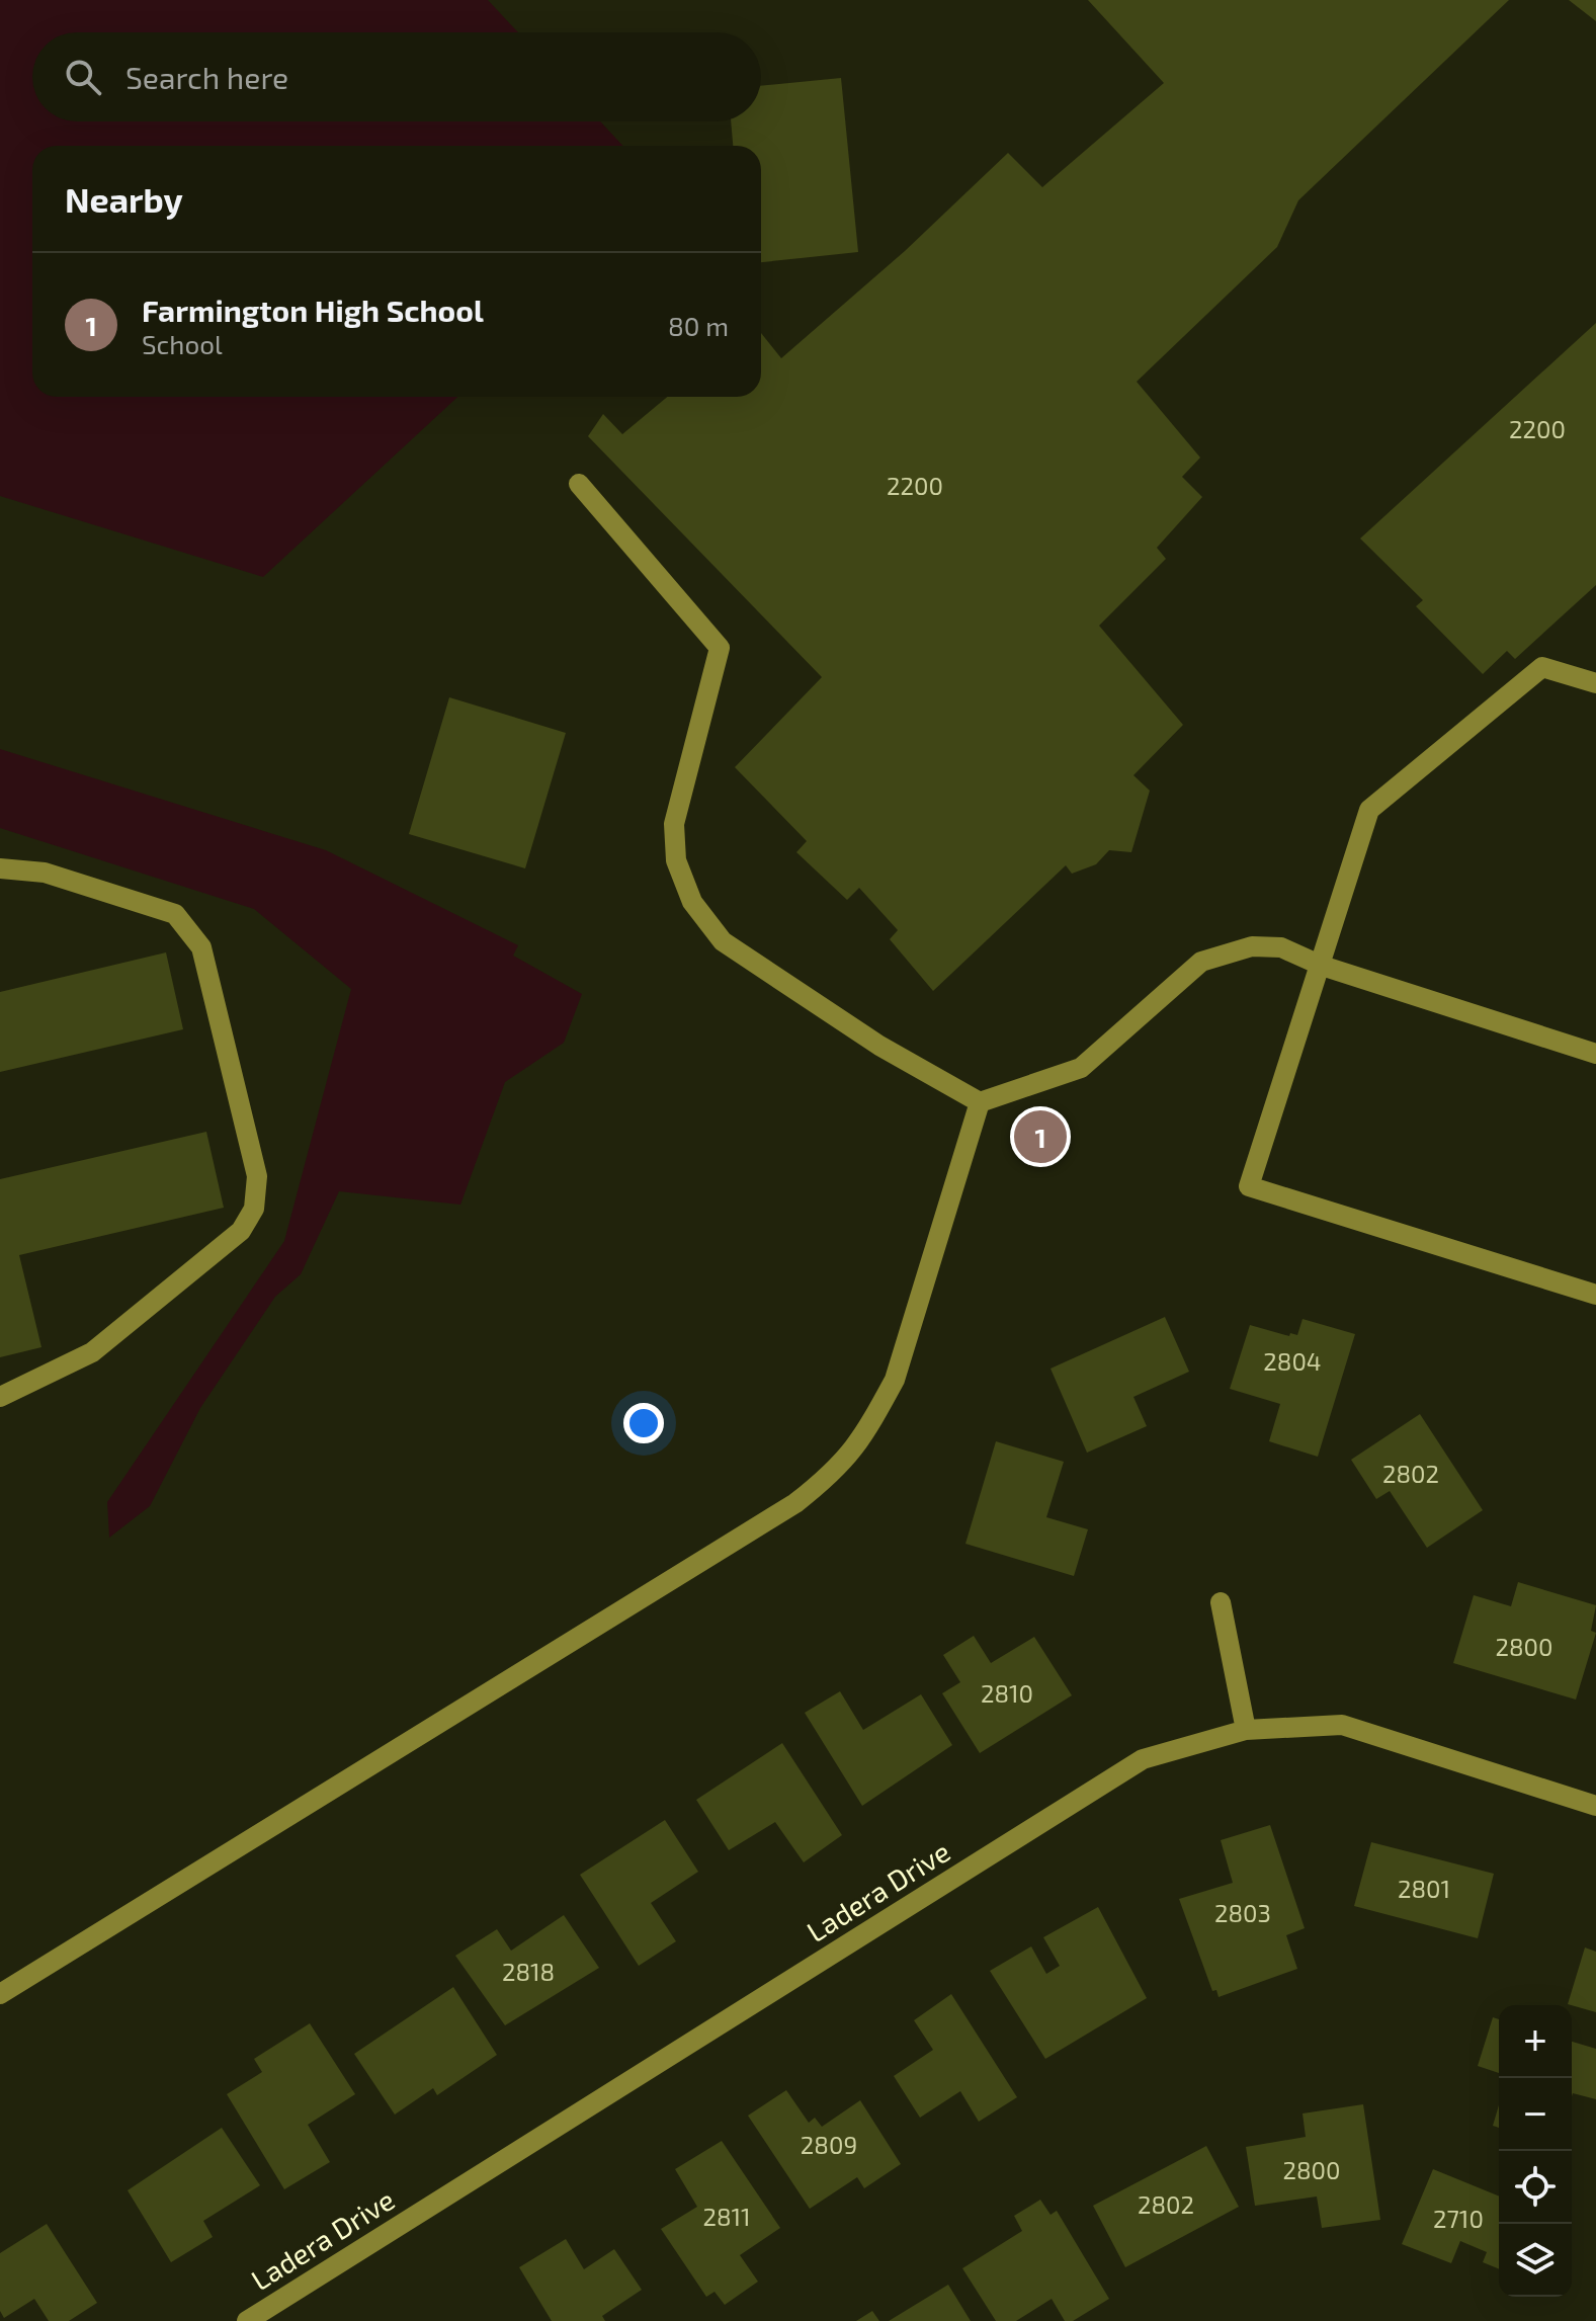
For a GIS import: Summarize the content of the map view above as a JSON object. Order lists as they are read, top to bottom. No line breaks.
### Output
{"streets":{"street":["Ladera Drive"]},"house_numbers":["2200","2200","2804","2802","2800","2810","2801","2803","2818","2809","2800","2802","2811","2710"],"page":{"search":"Search here","heading":"Nearby","list":[{"mark":"1","name":"Farmington High School","note":"School","value":"80 m"}],"pins":"1","map_buttons":["+","−"]}}
